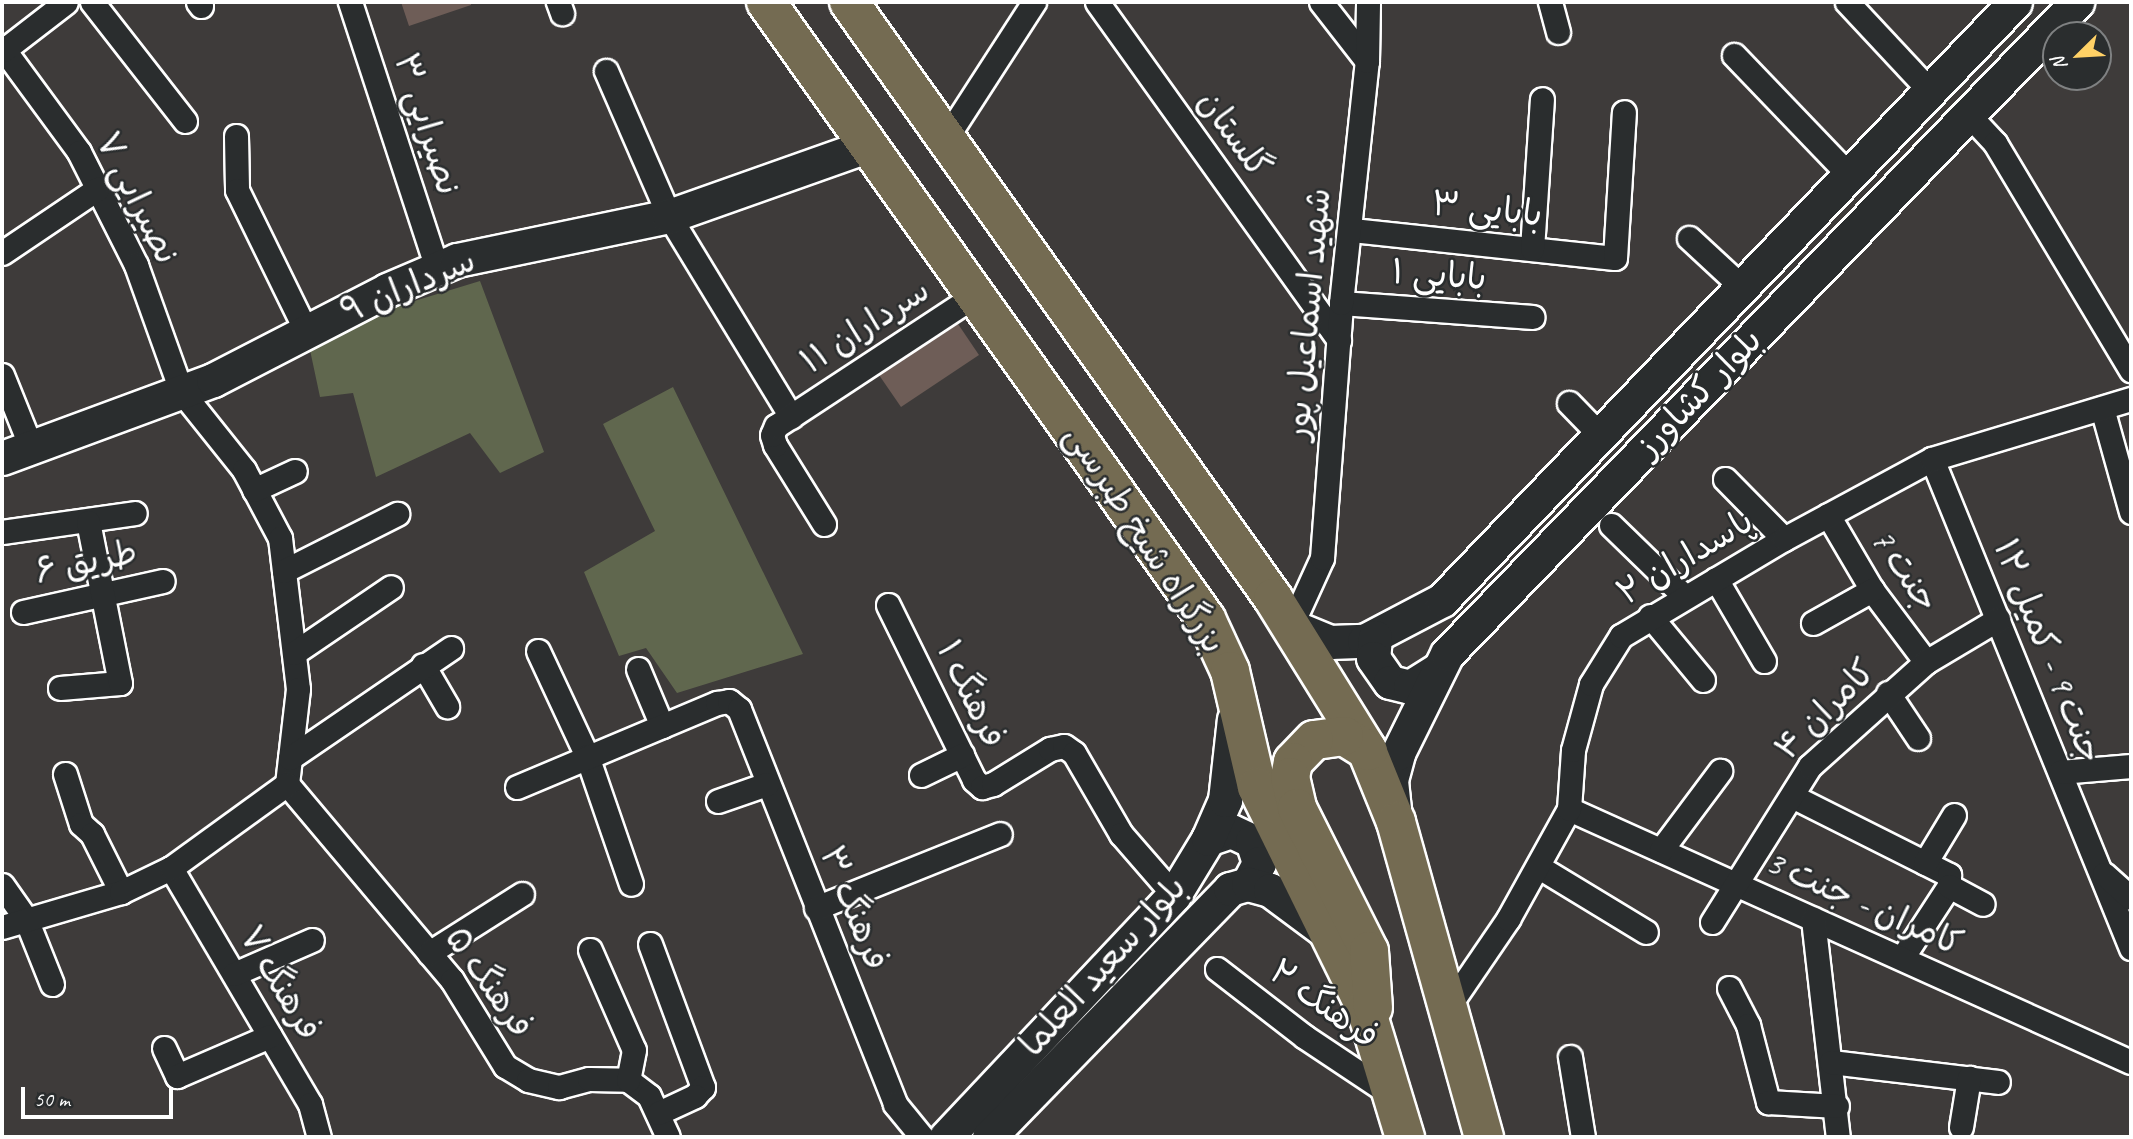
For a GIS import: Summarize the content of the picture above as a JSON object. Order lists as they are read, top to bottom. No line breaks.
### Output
{"streets":{"highway":["بزرگراه شیخ طبرسی"],"main road":["سرداران ۹","بلوار کشاورز","بلوار سعید العلما"],"street":["نصیرایی ۳","گلستان","نصیرایی ۷","بابایی ۳","بابایی ۱","شهید اسماعیل پور","سرداران ۱۱","پاسداران ۲","طریق ۶","جنت 7","جنت 9 - کمیل ۱۲","فرهنگ ۱","کامران ۴","کامران - جنت 3","فرهنگ ۳","فرهنگ ۵","فرهنگ ۷","فرهنگ ۲"]},"crossings":[["نصیرایی ۳","سرداران ۹"],["گلستان","شهید اسماعیل پور"],["نصیرایی ۷","سرداران ۹"],["نصیرایی ۷","فرهنگ ۵"],["بابایی ۳","شهید اسماعیل پور"],["بابایی ۱","شهید اسماعیل پور"],["سرداران ۹","بزرگراه شیخ طبرسی"],["شهید اسماعیل پور","بلوار کشاورز"],["شهید اسماعیل پور","بزرگراه شیخ طبرسی"],["سرداران ۱۱","بزرگراه شیخ طبرسی"],["بلوار کشاورز","بزرگراه شیخ طبرسی"],["بزرگراه شیخ طبرسی","پاسداران ۲"],["بزرگراه شیخ طبرسی","بلوار سعید العلما"],["بزرگراه شیخ طبرسی","فرهنگ ۲"],["پاسداران ۲","جنت 7"],["پاسداران ۲","جنت 9 - کمیل ۱۲"],["پاسداران ۲","کامران - جنت 3"],["جنت 7","کامران ۴"],["جنت 9 - کمیل ۱۲","کامران ۴"],["فرهنگ ۱","بلوار سعید العلما"],["کامران ۴","کامران - جنت 3"]],"scale_bar":"50 m","north":"bottom left"}
